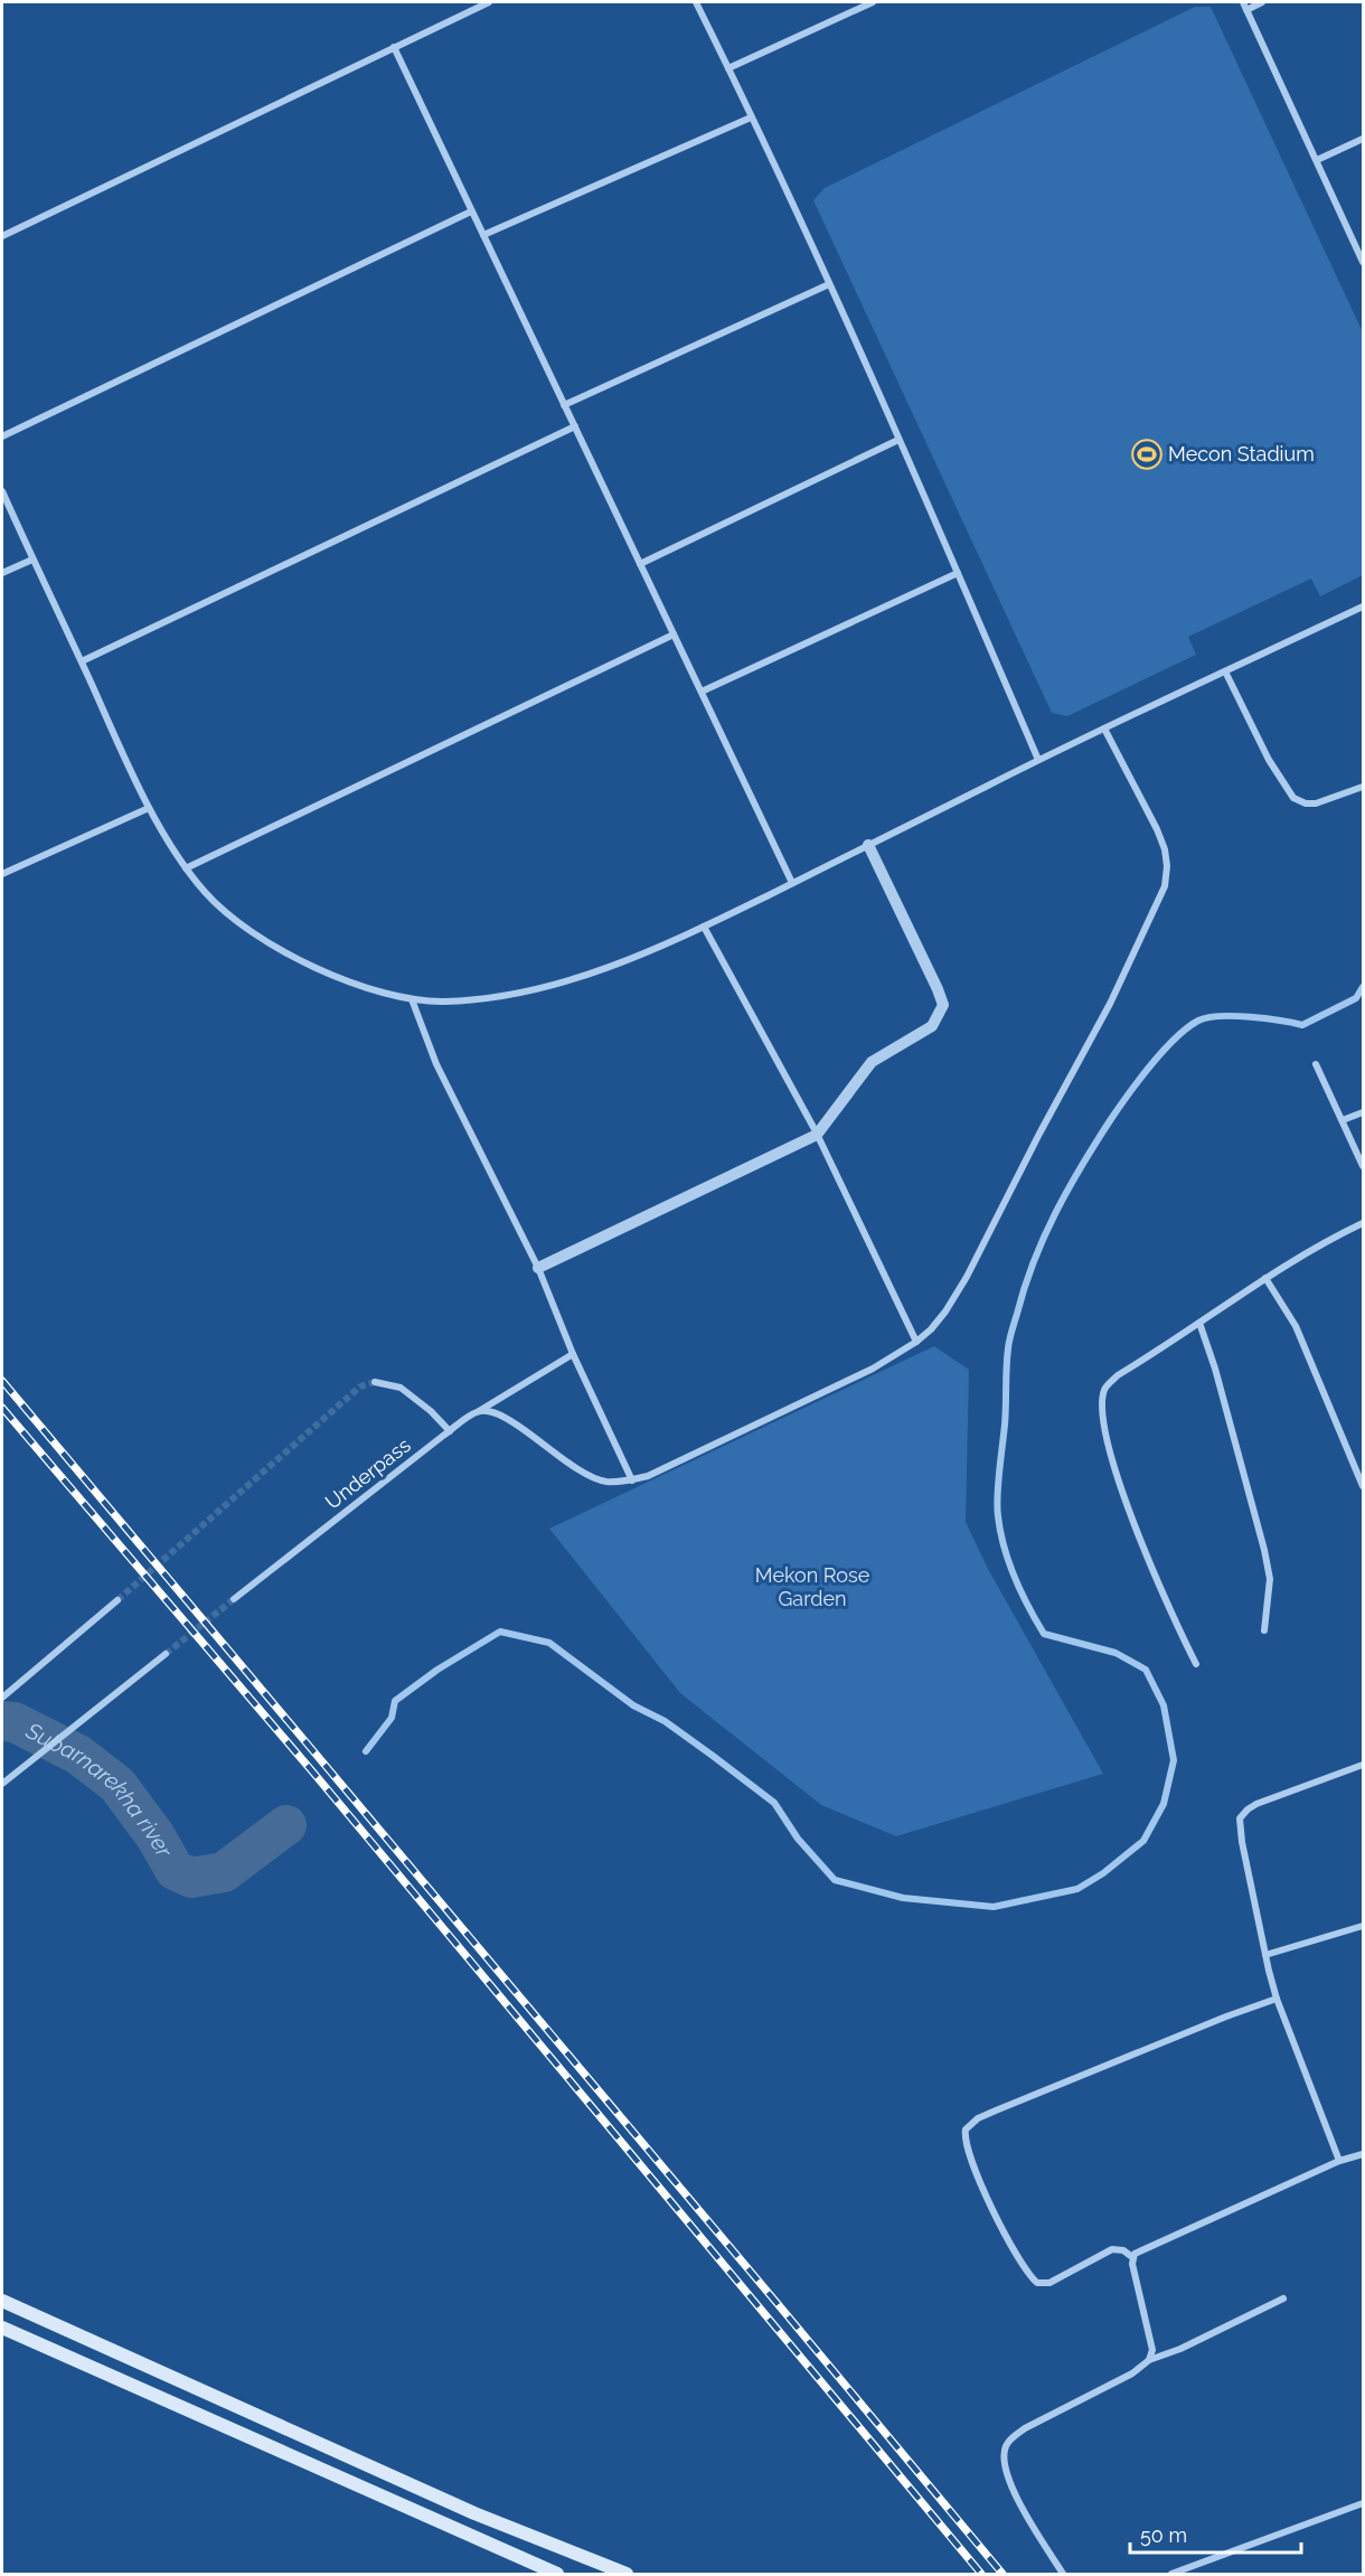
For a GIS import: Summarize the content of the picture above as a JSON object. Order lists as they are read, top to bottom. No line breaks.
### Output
{"streets":{"street":["Underpass"]},"water":["Subarnarekha river"],"parks":["Mekon Rose Garden"],"places":{"sports":["Mecon Stadium"]},"scale_bar":"50 m"}
